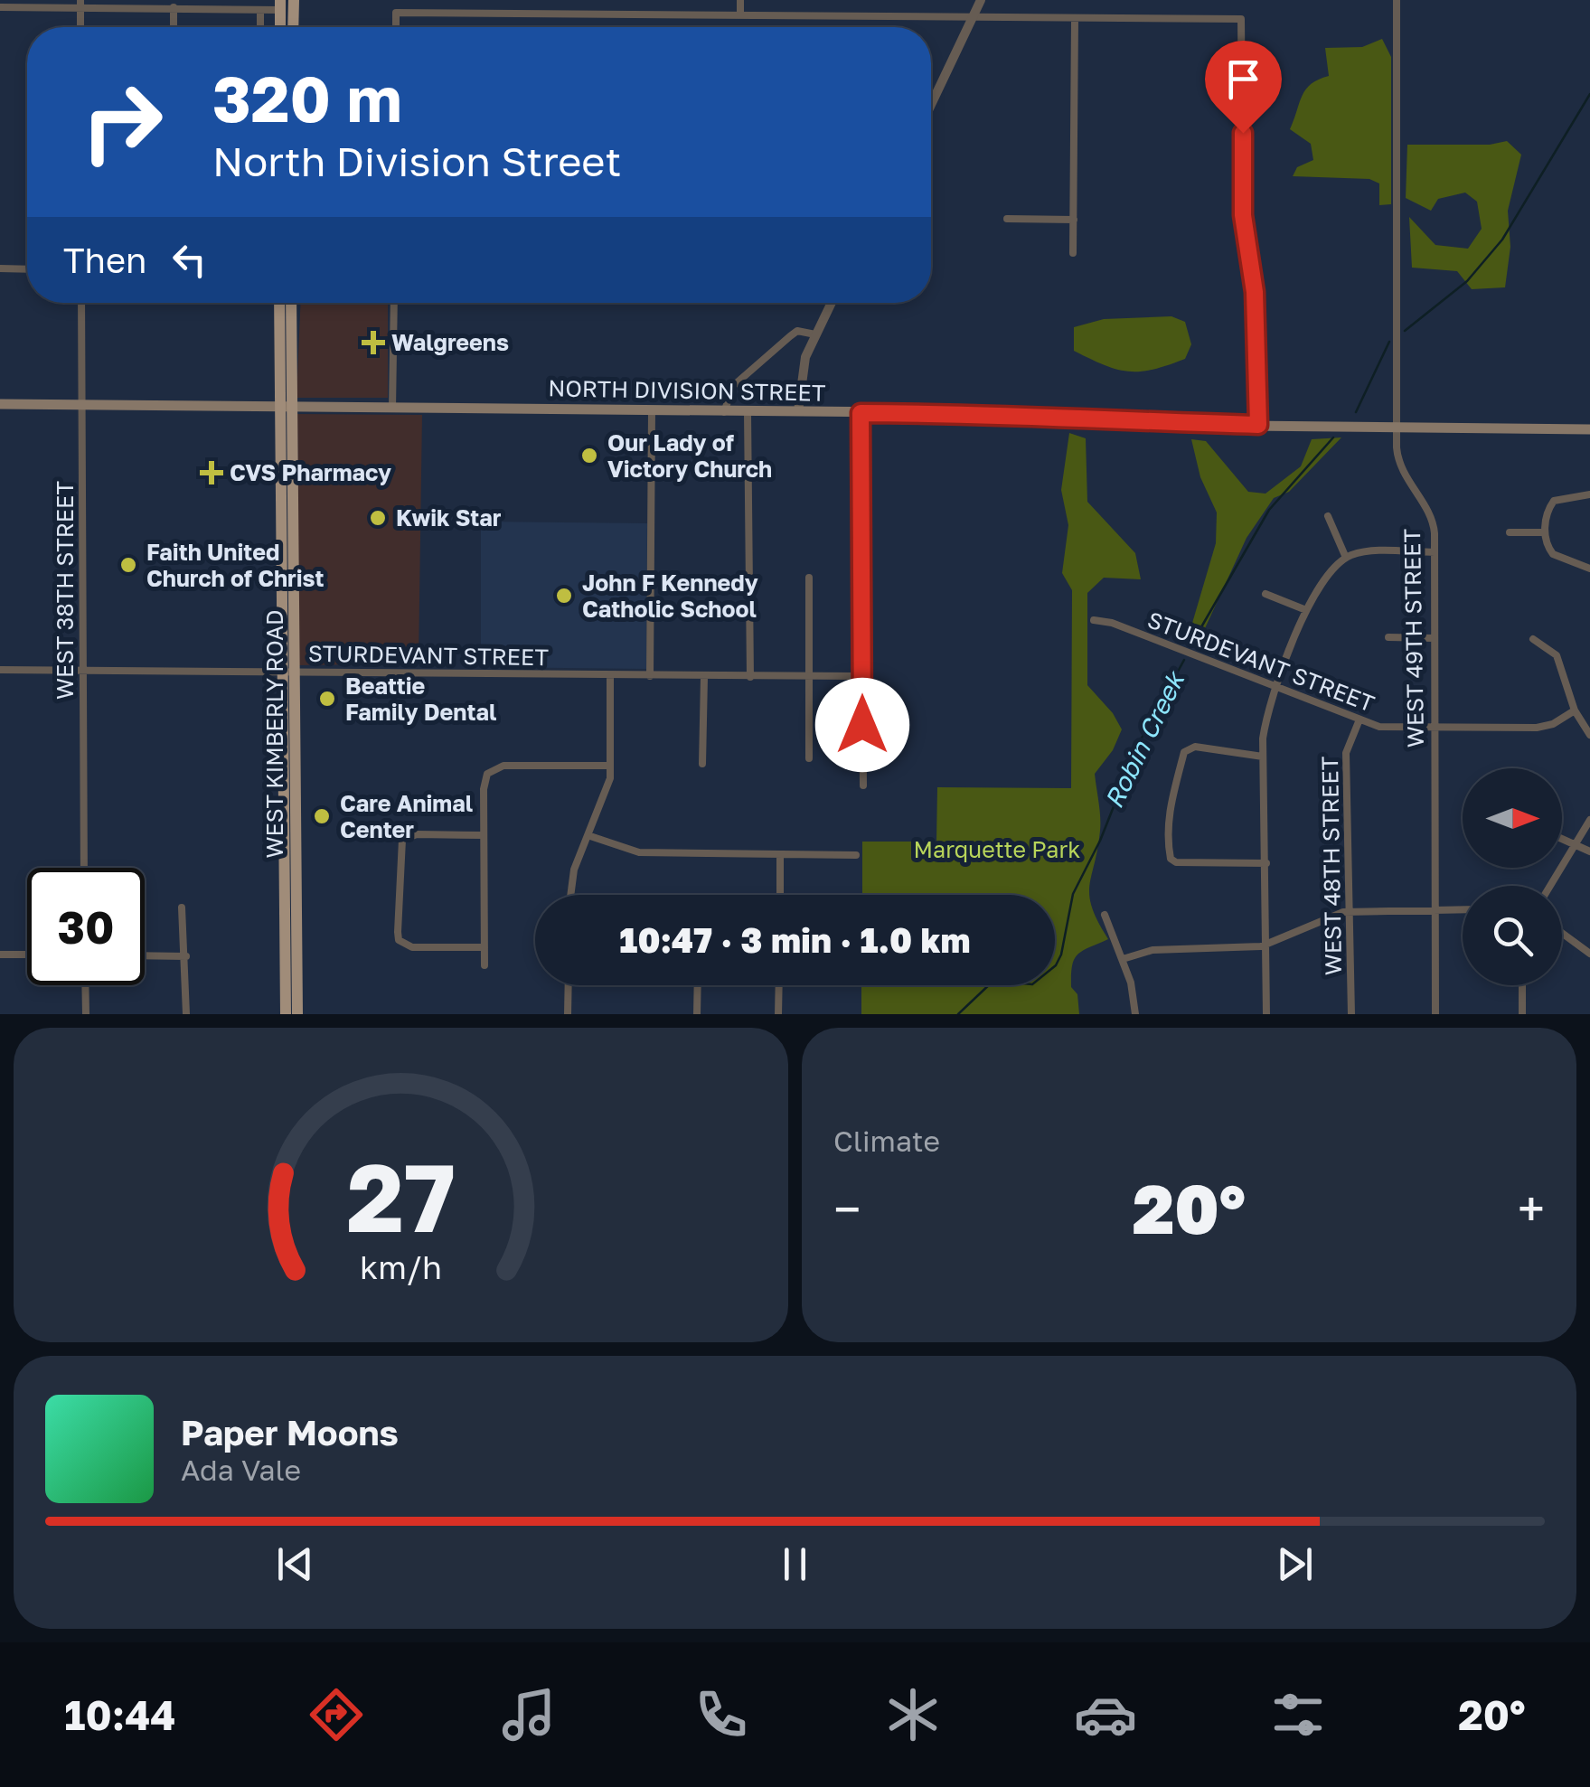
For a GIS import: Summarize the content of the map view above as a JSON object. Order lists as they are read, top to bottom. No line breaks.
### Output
{"streets":{"main road":["NORTH DIVISION STREET","WEST KIMBERLY ROAD"],"street":["WEST 38TH STREET","WEST 49TH STREET","STURDEVANT STREET","WEST 48TH STREET"]},"crossings":[["NORTH DIVISION STREET","WEST 38TH STREET"],["NORTH DIVISION STREET","WEST 49TH STREET"],["NORTH DIVISION STREET","WEST KIMBERLY ROAD"],["WEST 38TH STREET","STURDEVANT STREET"],["WEST 49TH STREET","STURDEVANT STREET"],["STURDEVANT STREET","WEST KIMBERLY ROAD"],["STURDEVANT STREET","WEST 48TH STREET"]],"water":["Robin Creek"],"parks":["Marquette Park"],"places":{"health":["Walgreens","CVS Pharmacy"],"other":["Our Lady of Victory Church","Kwik Star","Faith United Church of Christ","John F Kennedy Catholic School","Beattie Family Dental","Care Animal Center"]},"north":"right","page":{"turn":["320 m","North Division Street"],"then":"Then","limit":"30","trip":"10:47 · 3 min · 1.0 km","tile":"Climate","heat":["−","20°","+"],"song":["Paper Moons","Ada Vale"],"tabs":["10:44","20°"],"gauge":["27","km/h"]}}
